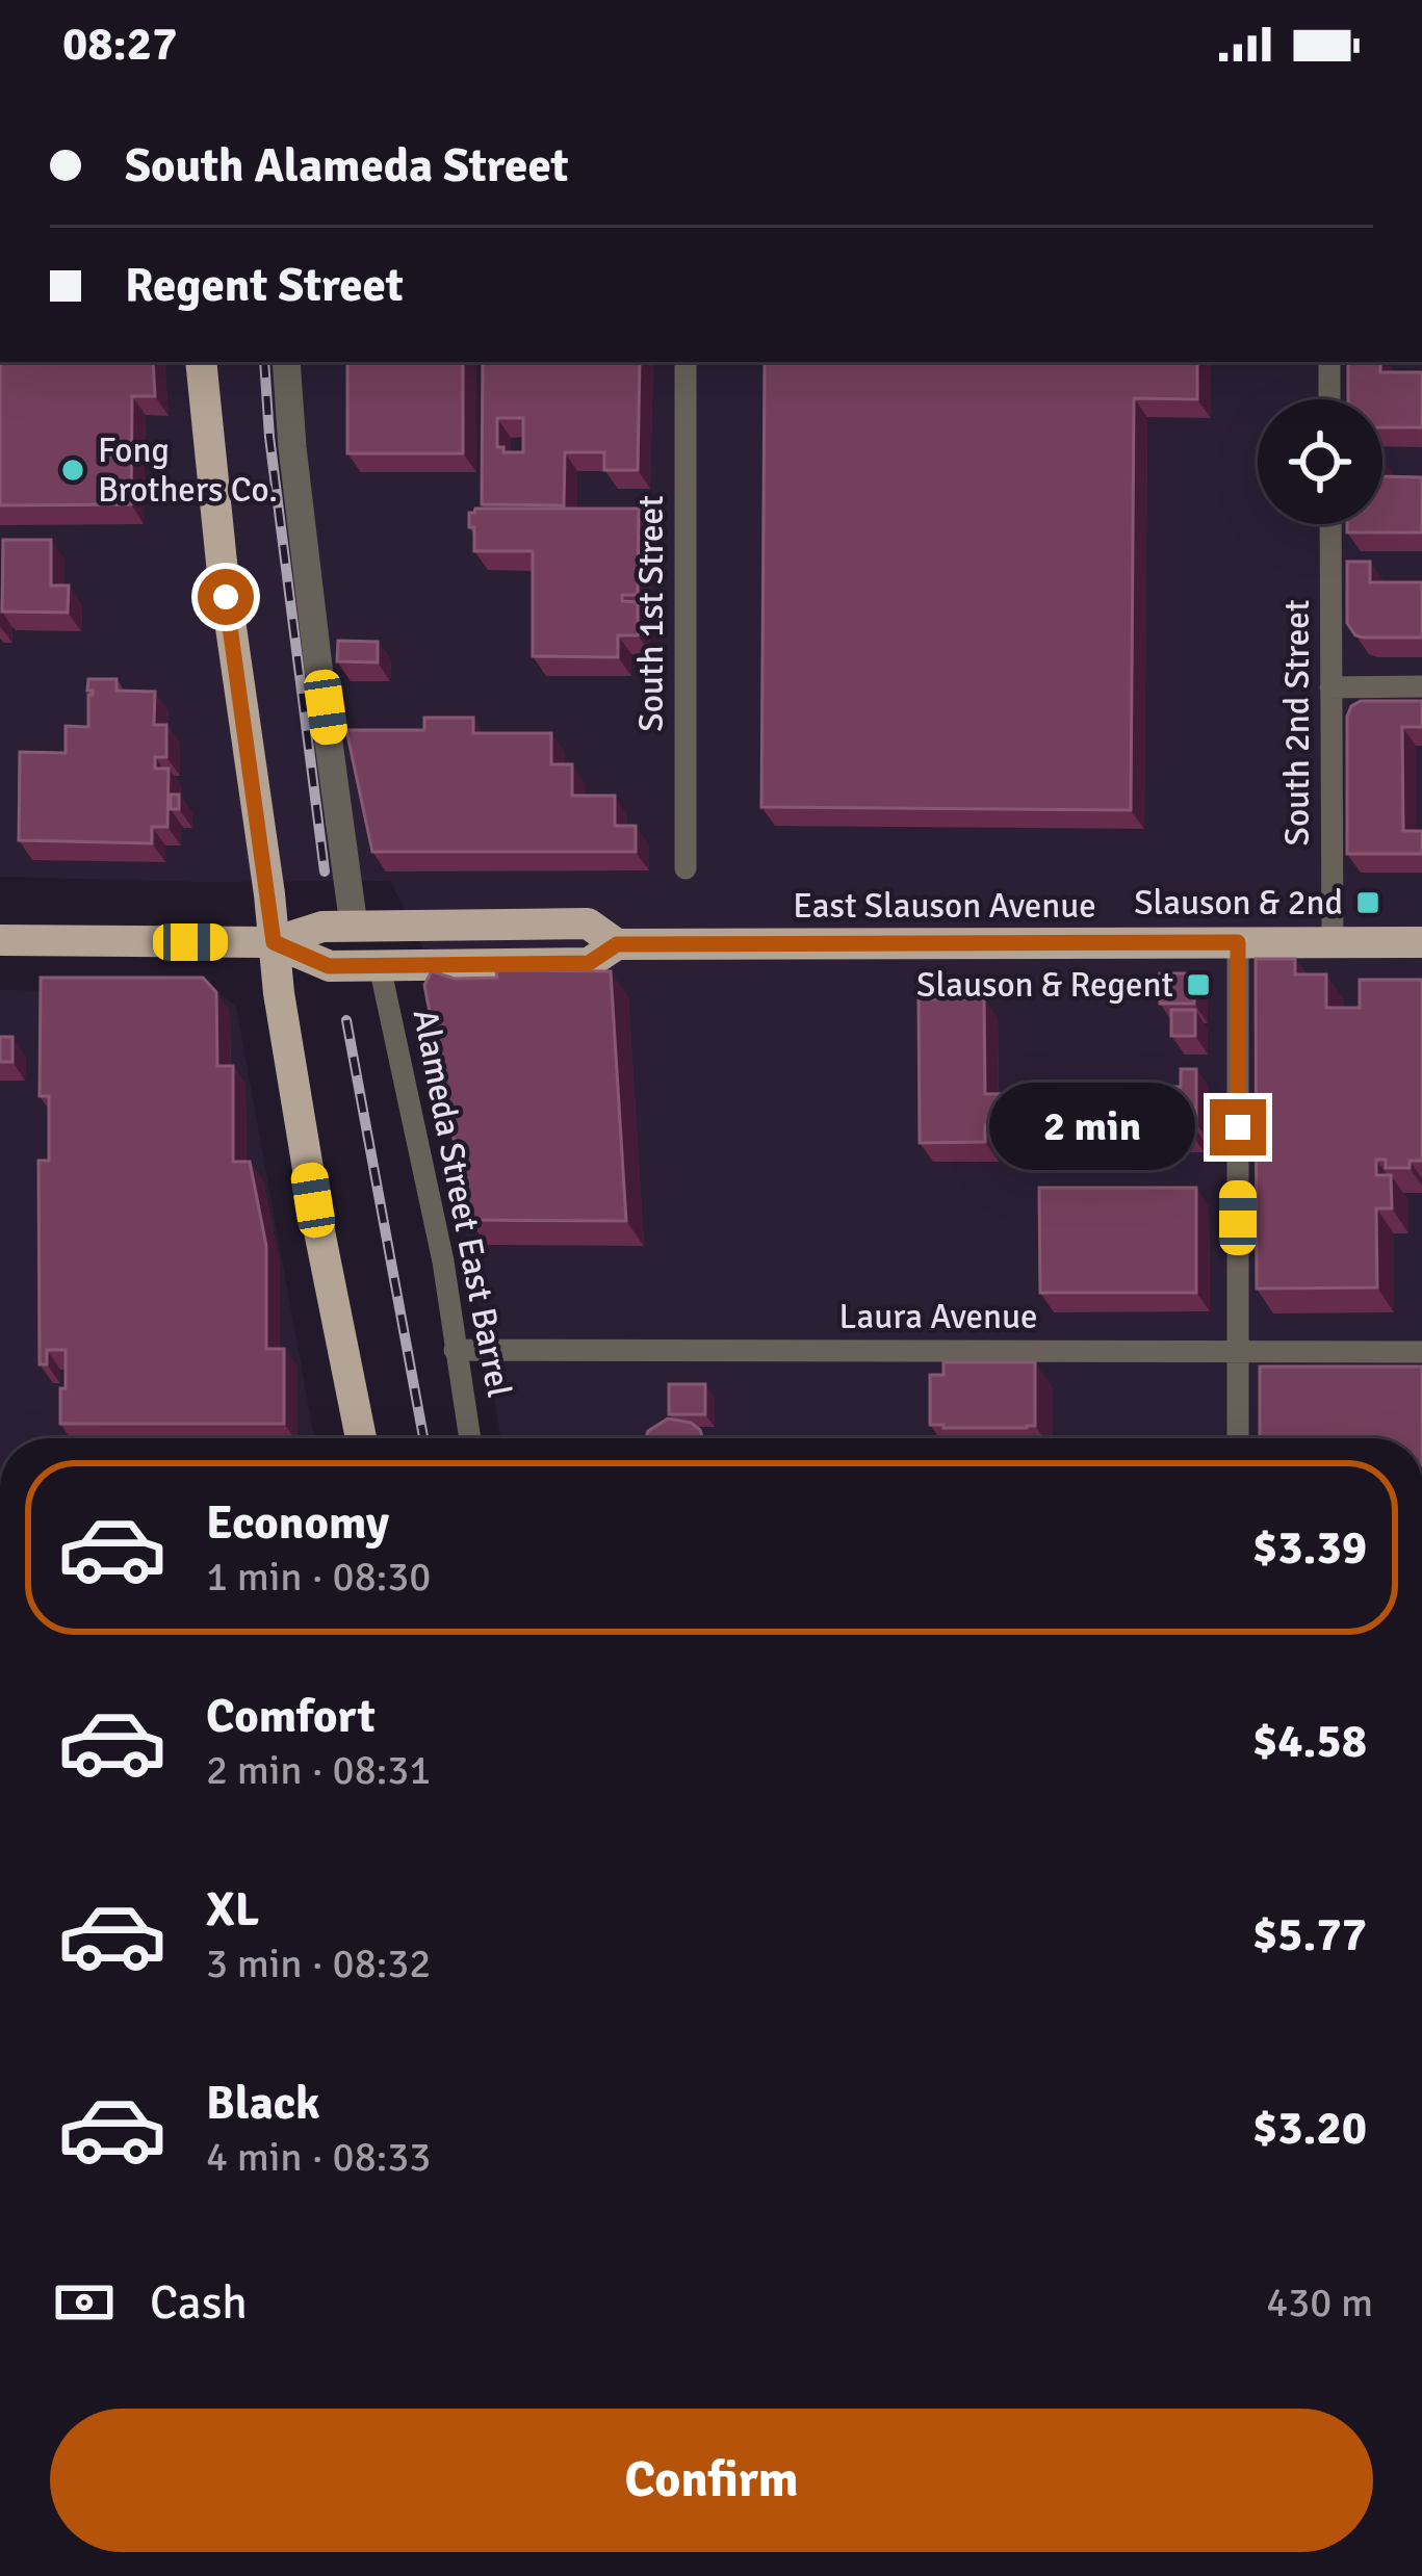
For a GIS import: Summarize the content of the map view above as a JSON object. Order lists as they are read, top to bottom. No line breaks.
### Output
{"streets":{"main road":["East Slauson Avenue"],"street":["South 1st Street","South 2nd Street","Alameda Street East Barrel","Laura Avenue"]},"crossings":[["South 2nd Street","East Slauson Avenue"],["East Slauson Avenue","Alameda Street East Barrel"],["Alameda Street East Barrel","Laura Avenue"]],"places":{"other":["Fong Brothers Co."],"transit":["Slauson & 2nd","Slauson & Regent"]},"page":{"status":"08:27","banner":["South Alameda Street","Regent Street"],"bubble":"2 min","list":[{"name":"Economy","note":"1 min · 08:30","value":"$3.39"},{"name":"Comfort","note":"2 min · 08:31","value":"$4.58"},{"name":"XL","note":"3 min · 08:32","value":"$5.77"},{"name":"Black","note":"4 min · 08:33","value":"$3.20"}],"pay":["Cash","430 m"],"buttons":"Confirm"}}
